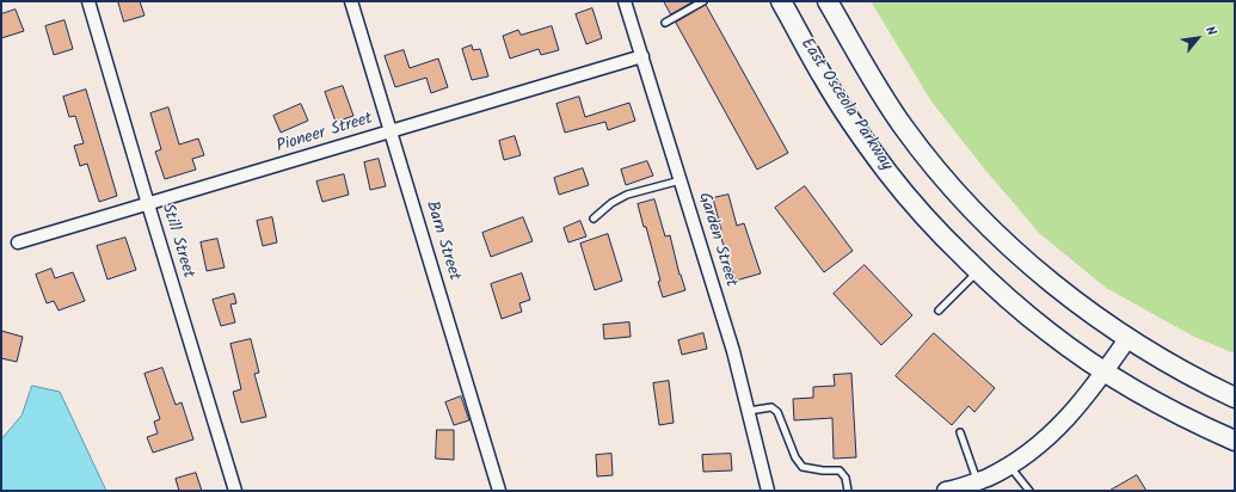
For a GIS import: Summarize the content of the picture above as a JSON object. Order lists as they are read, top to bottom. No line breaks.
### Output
{"streets":{"main road":["East Osceola Parkway"],"street":["Pioneer Street","Garden Street","Still Street","Barn Street"]},"crossings":[["Pioneer Street","Garden Street"],["Pioneer Street","Still Street"],["Pioneer Street","Barn Street"]],"north":"top right"}
